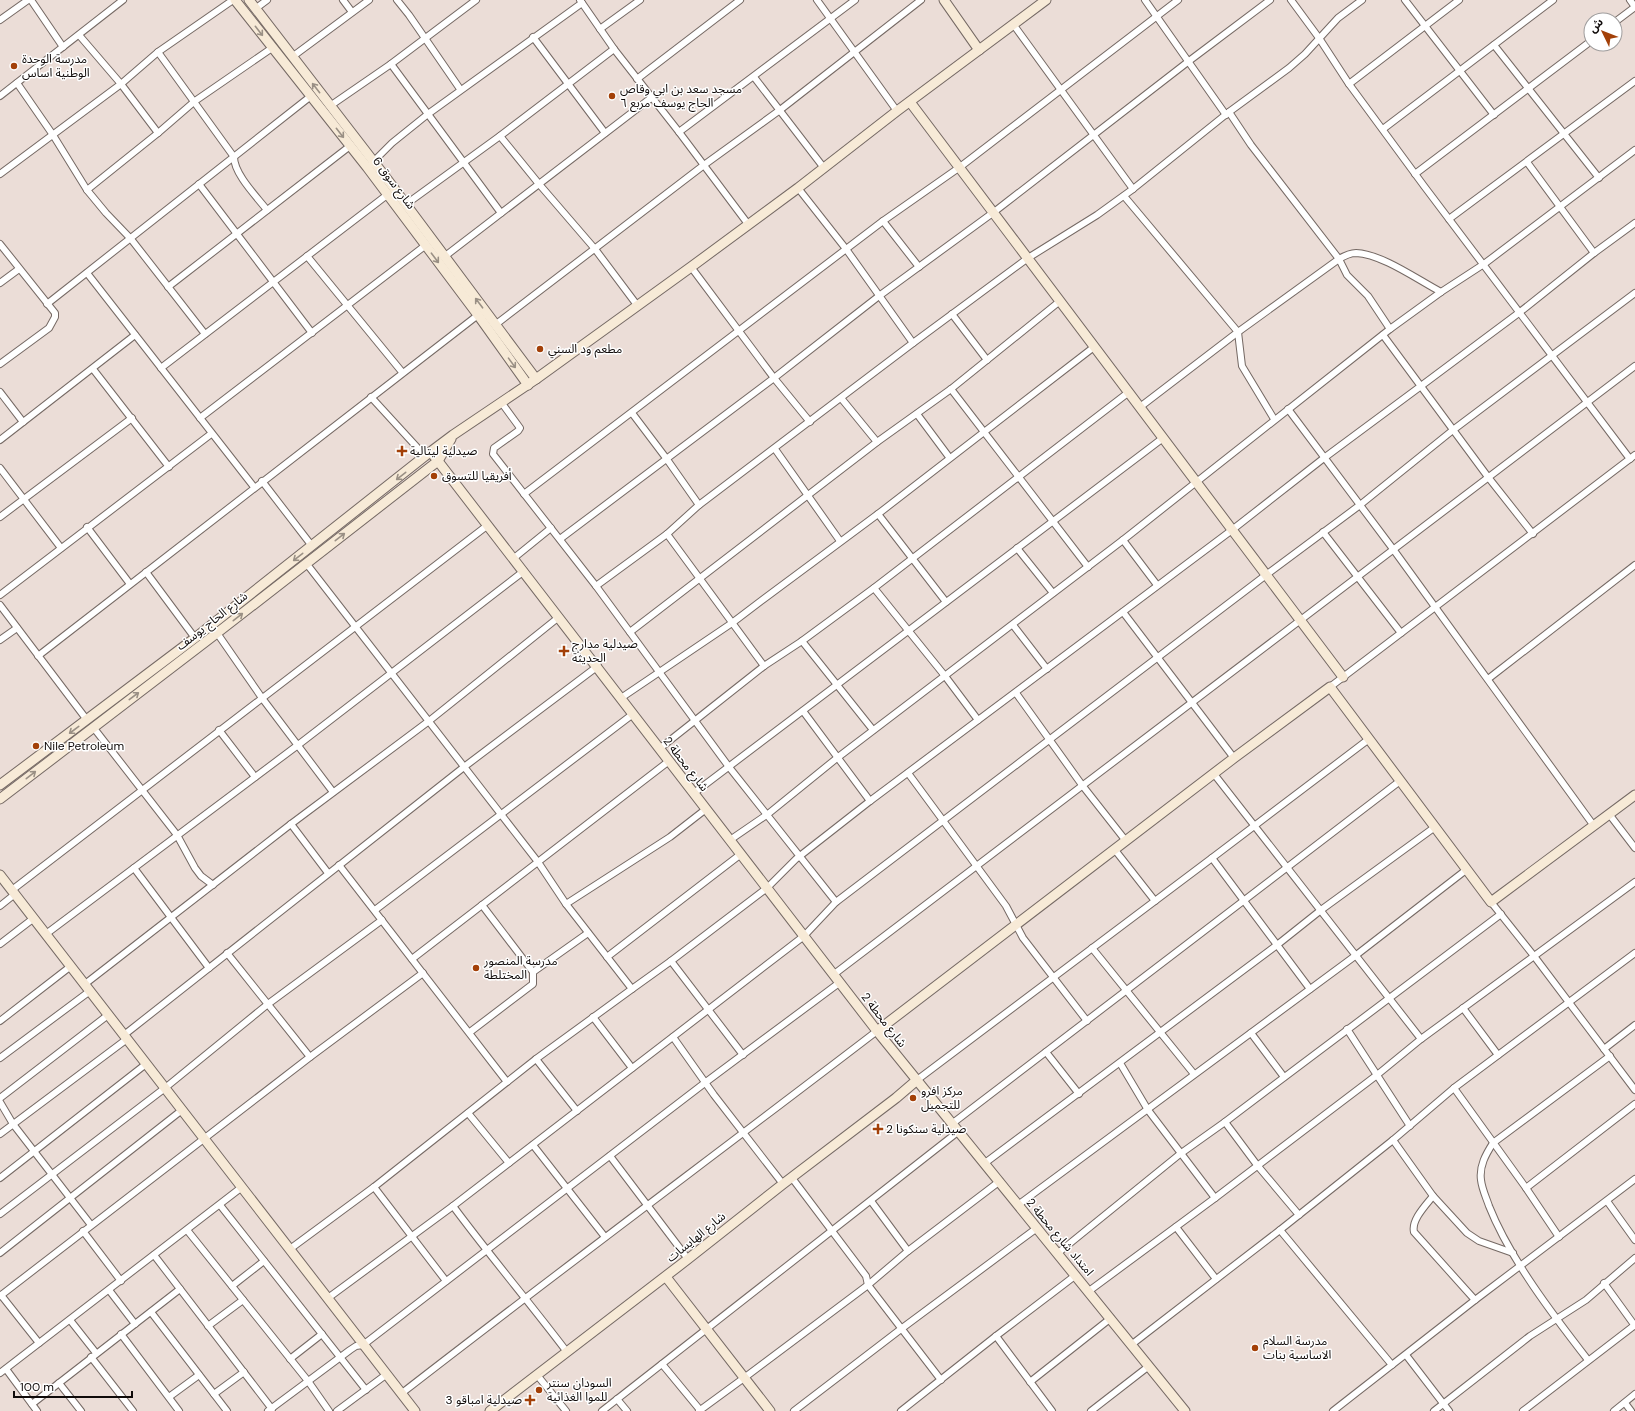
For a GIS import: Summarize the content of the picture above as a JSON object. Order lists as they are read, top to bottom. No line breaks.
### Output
{"streets":{"street":["شارع سوق 6","شارع الحاج يوسف","شارع محطة 2","شارع الهايسات","امتداد شارع محطة 2"]},"crossings":[["شارع سوق 6","شارع الحاج يوسف"],["شارع الحاج يوسف","شارع محطة 2"],["شارع محطة 2","شارع الهايسات"],["شارع محطة 2","امتداد شارع محطة 2"],["شارع الهايسات","امتداد شارع محطة 2"]],"places":{"other":["مدرسة الوحدة الوطنية اساس","مسجد سعد بن ابي وقاص الحاج يوسف مربع ٦","مطعم ود السني","أفريقيا للتسوق","Nile Petroleum","مدرسة المنصور المختلطة","مركز افرو للتجميل","مدرسة السلام الاساسية بنات","السودان سنتر للموا الغذائية"],"health":["صيدلية ليتالية","صيدلية مدارج الحديثة","صيدلية سنكونا 2","صيدلية امباقو 3"]},"scale_bar":"100 m","north":"top left"}
